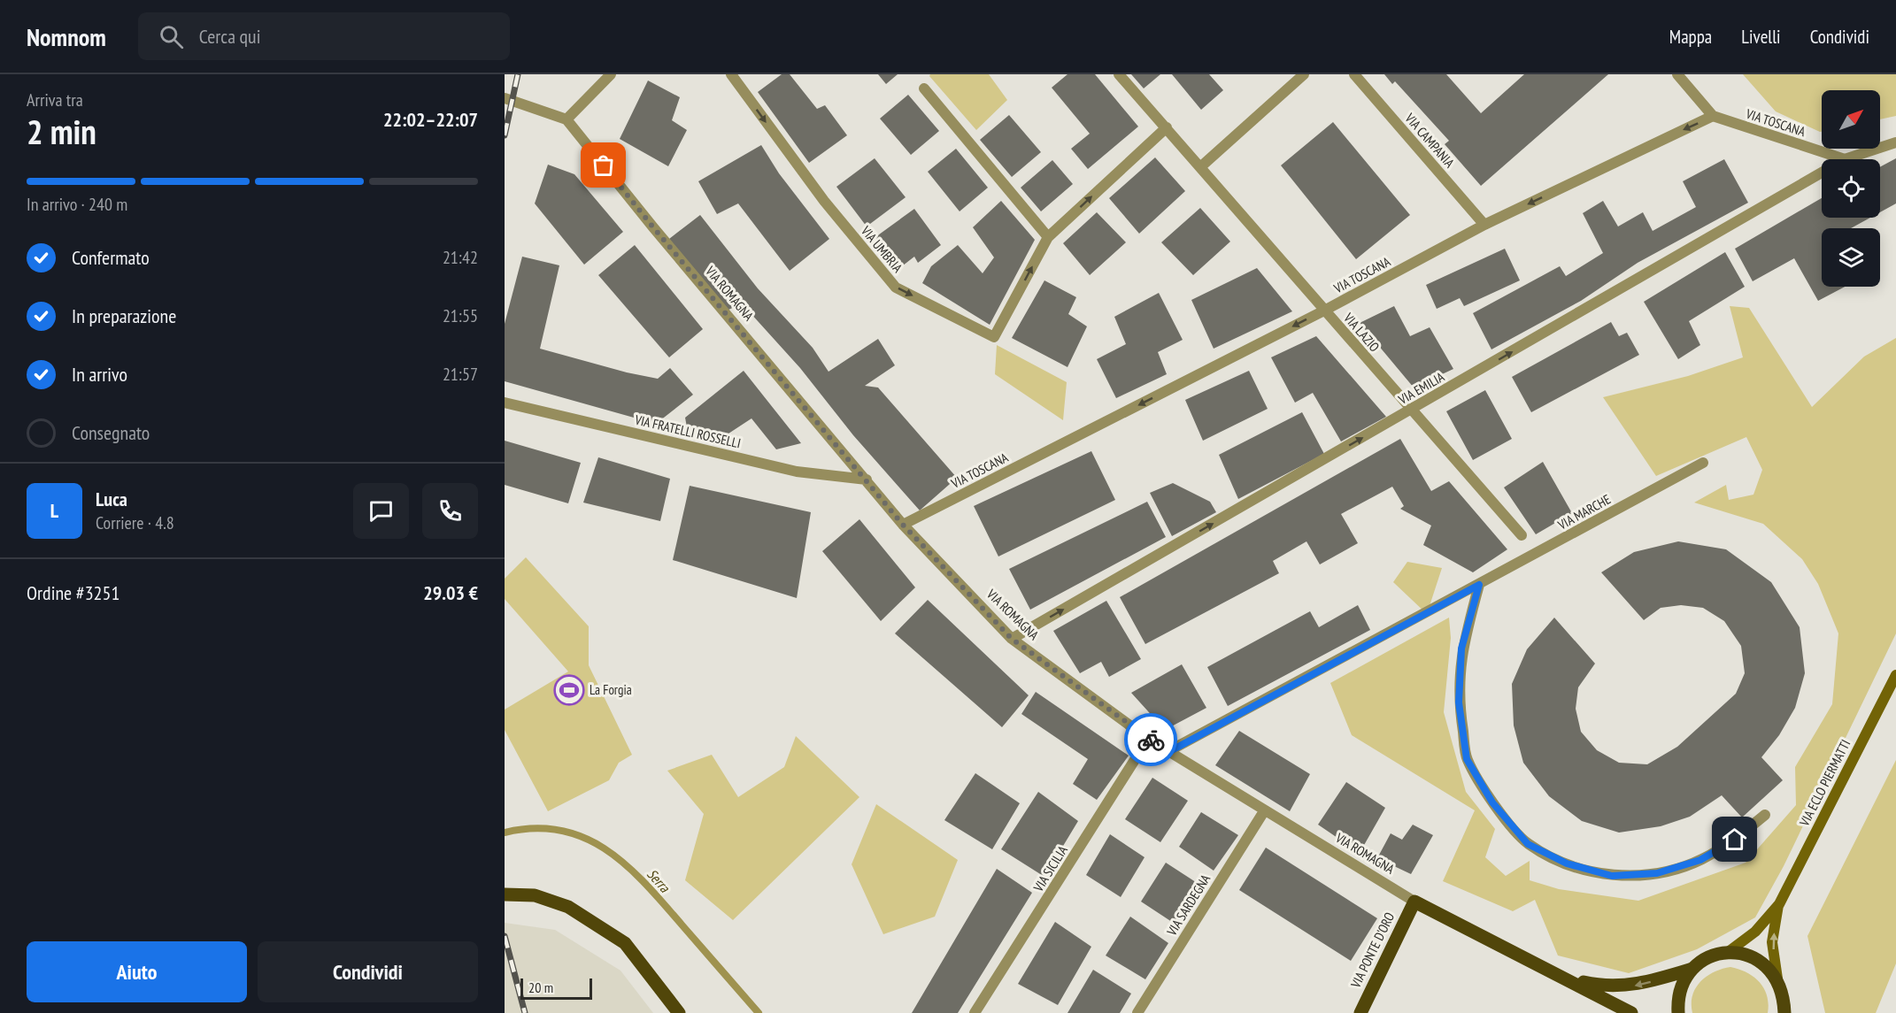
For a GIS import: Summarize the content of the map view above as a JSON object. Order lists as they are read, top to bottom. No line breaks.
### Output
{"streets":{"main road":["VIA ROMAGNA","VIA ECLO PIERMATTI","VIA PONTE D'ORO"],"street":["VIA TOSCANA","VIA CAMPANIA","VIA UMBRIA","VIA LAZIO","VIA EMILIA","VIA FRATELLI ROSSELLI","VIA MARCHE","VIA SICILIA","VIA SARDEGNA"]},"crossings":[["VIA TOSCANA","VIA CAMPANIA"],["VIA TOSCANA","VIA ROMAGNA"],["VIA TOSCANA","VIA LAZIO"],["VIA TOSCANA","VIA EMILIA"],["VIA UMBRIA","VIA LAZIO"],["VIA ROMAGNA","VIA EMILIA"],["VIA ROMAGNA","VIA FRATELLI ROSSELLI"],["VIA ROMAGNA","VIA MARCHE"],["VIA ROMAGNA","VIA ECLO PIERMATTI"],["VIA ROMAGNA","VIA SICILIA"],["VIA ROMAGNA","VIA SARDEGNA"],["VIA ROMAGNA","VIA PONTE D'ORO"],["VIA LAZIO","VIA EMILIA"]],"one_way":["VIA TOSCANA","VIA EMILIA"],"water":["Serra"],"places":{"sports":["La Forgia"]},"scale_bar":"20 m","north":"top right","page":{"header":"Nomnom","search":"Cerca qui","nav":["Mappa","Livelli","Condividi"],"heading":["2 min","Arriva tra","22:02–22:07"],"panel":["Luca","Corriere · 4.8","Ordine #3251","29.03 €"],"bar":"In arrivo · 240 m","list":[["Confermato","21:42"],["In preparazione","21:55"],["In arrivo","21:57"],"Consegnato"],"round":"L","buttons":["Aiuto","Condividi"],"scale":"20 m"}}
